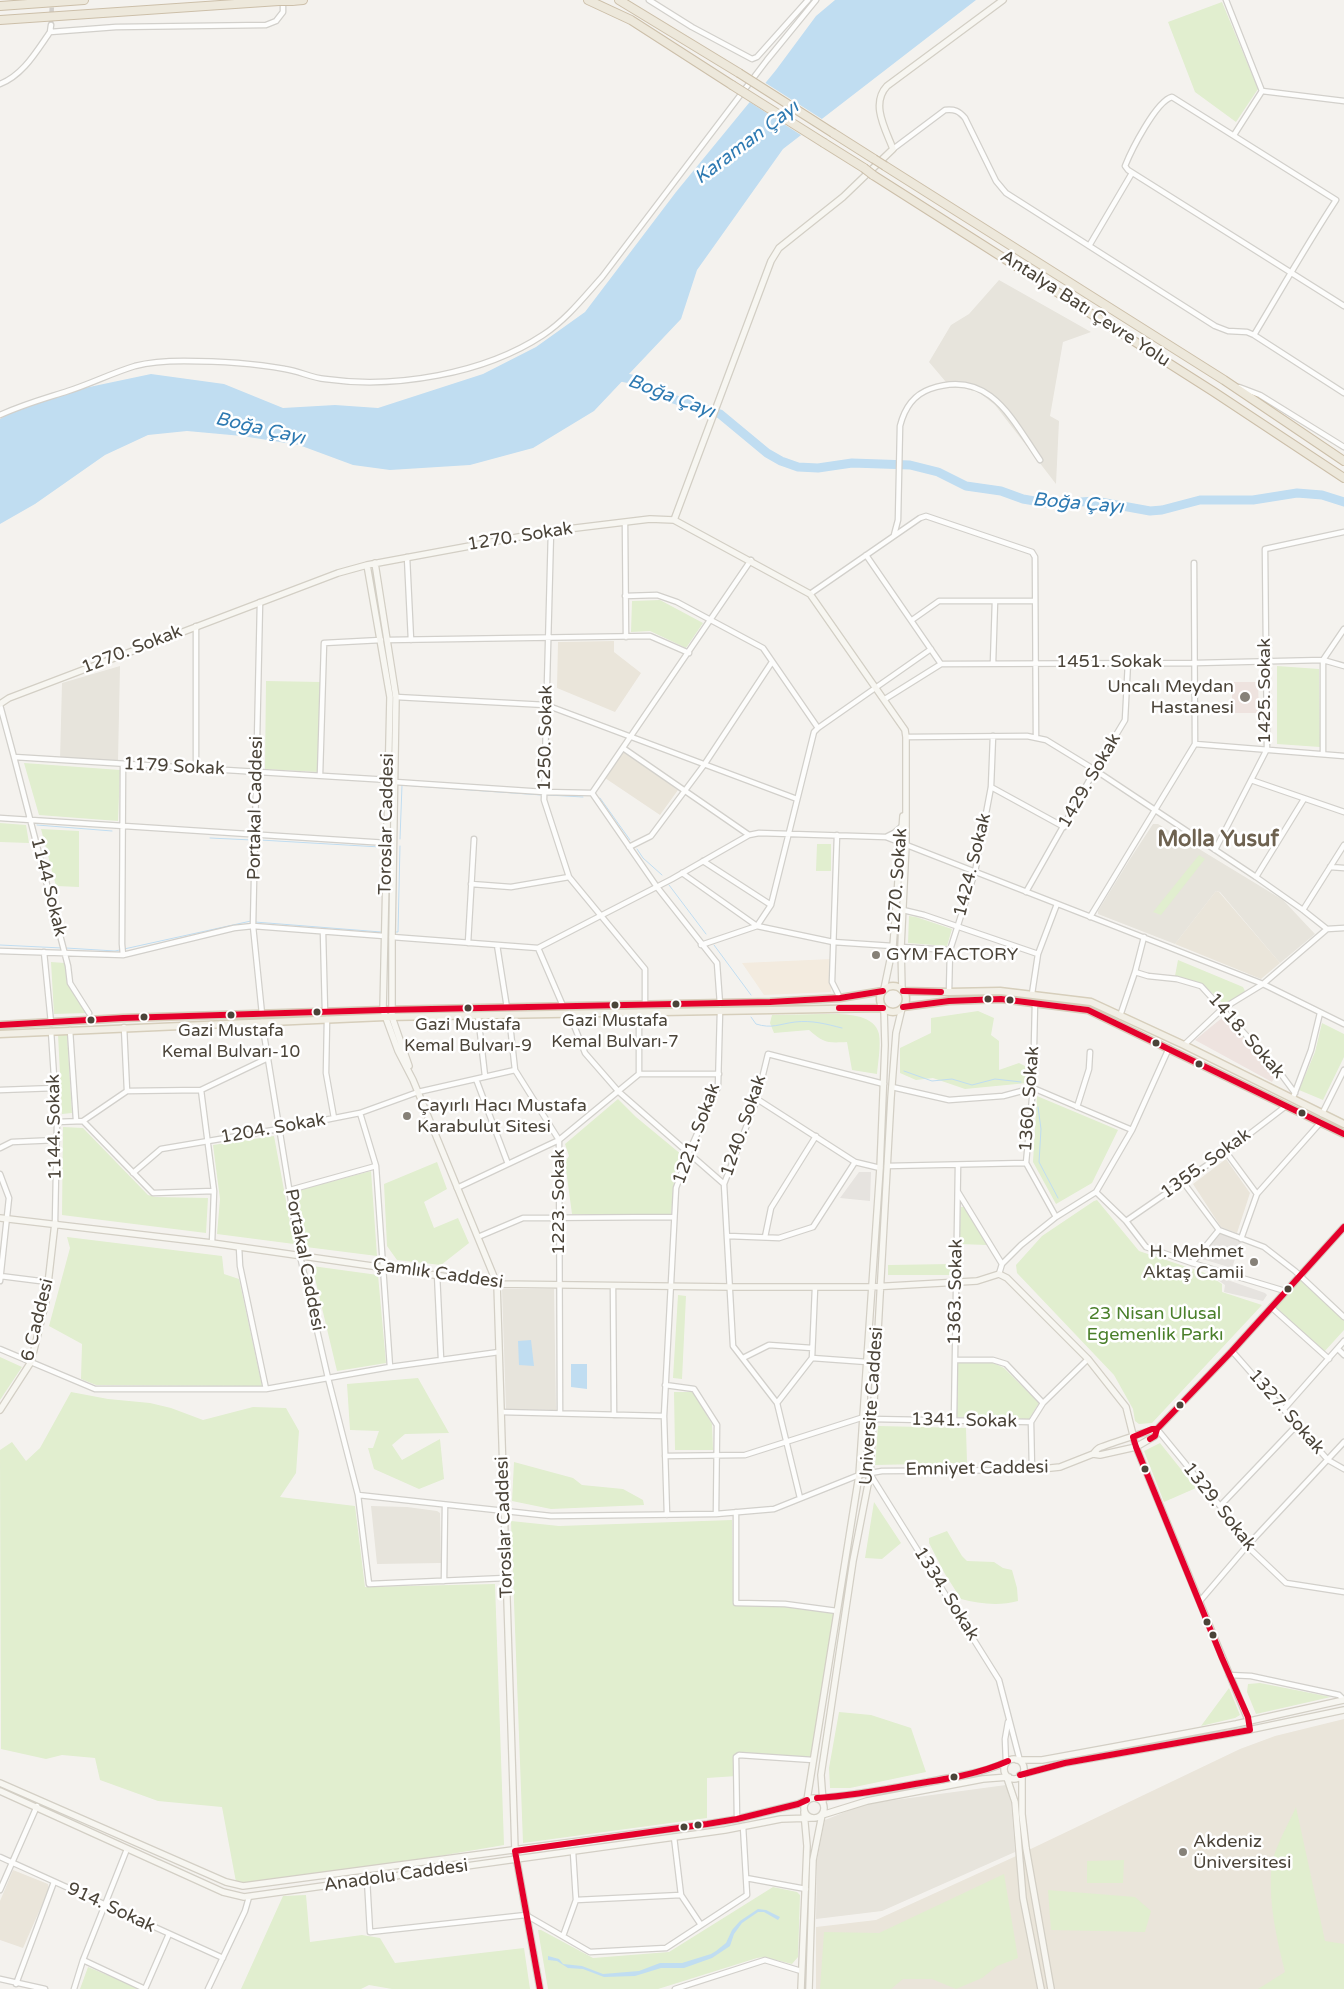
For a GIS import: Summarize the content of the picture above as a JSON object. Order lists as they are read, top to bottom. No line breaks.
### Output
{"streets":{"highway":["Antalya Batı Çevre Yolu"],"street":["1270. Sokak","1451. Sokak","1425. Sokak","1250. Sokak","1179 Sokak","1429. Sokak","Portakal Caddesi","Toroslar Caddesi","1424. Sokak","1144 Sokak","1418. Sokak","1360. Sokak","1240. Sokak","1144. Sokak","1204. Sokak","1221. Sokak","1355. Sokak","1223. Sokak","Çamlık Caddesi","1363. Sokak","6 Caddesi","Universite Caddesi","1327. Sokak","1341. Sokak","Emniyet Caddesi","1329. Sokak","1334. Sokak","Anadolu Caddesi","914. Sokak"]},"crossings":[["1270. Sokak","1250. Sokak"],["1270. Sokak","Portakal Caddesi"],["1270. Sokak","Toroslar Caddesi"],["1270. Sokak","Universite Caddesi"],["1451. Sokak","1425. Sokak"],["1451. Sokak","1429. Sokak"],["1250. Sokak","1179 Sokak"],["1179 Sokak","Portakal Caddesi"],["1179 Sokak","Toroslar Caddesi"],["1179 Sokak","1144 Sokak"],["Portakal Caddesi","1204. Sokak"],["Portakal Caddesi","Çamlık Caddesi"],["Portakal Caddesi","Emniyet Caddesi"],["Toroslar Caddesi","1204. Sokak"],["Toroslar Caddesi","Çamlık Caddesi"],["Toroslar Caddesi","Emniyet Caddesi"],["Toroslar Caddesi","Anadolu Caddesi"],["1240. Sokak","Çamlık Caddesi"],["1240. Sokak","Universite Caddesi"],["1144. Sokak","Çamlık Caddesi"],["1144. Sokak","6 Caddesi"],["1204. Sokak","1223. Sokak"],["1221. Sokak","Çamlık Caddesi"],["1221. Sokak","Emniyet Caddesi"],["1223. Sokak","Çamlık Caddesi"],["Çamlık Caddesi","1363. Sokak"],["Çamlık Caddesi","6 Caddesi"],["Çamlık Caddesi","Universite Caddesi"],["1363. Sokak","1341. Sokak"],["Universite Caddesi","1341. Sokak"],["Universite Caddesi","Emniyet Caddesi"],["Universite Caddesi","1334. Sokak"],["Universite Caddesi","Anadolu Caddesi"],["1327. Sokak","Emniyet Caddesi"],["Emniyet Caddesi","1329. Sokak"],["Emniyet Caddesi","1334. Sokak"]],"districts":["Molla Yusuf"],"water":["Karaman Çayı","Boğa Çayı"],"parks":["23 Nisan Ulusal Egemenlik Parkı"],"places":["Uncalı Meydan Hastanesi","GYM FACTORY","Gazi Mustafa Kemal Bulvarı-7","Gazi Mustafa Kemal Bulvarı-9","Gazi Mustafa Kemal Bulvarı-10","Çayırlı Hacı Mustafa Karabulut Sitesi","H. Mehmet Aktaş Camii","Akdeniz Üniversitesi"]}
